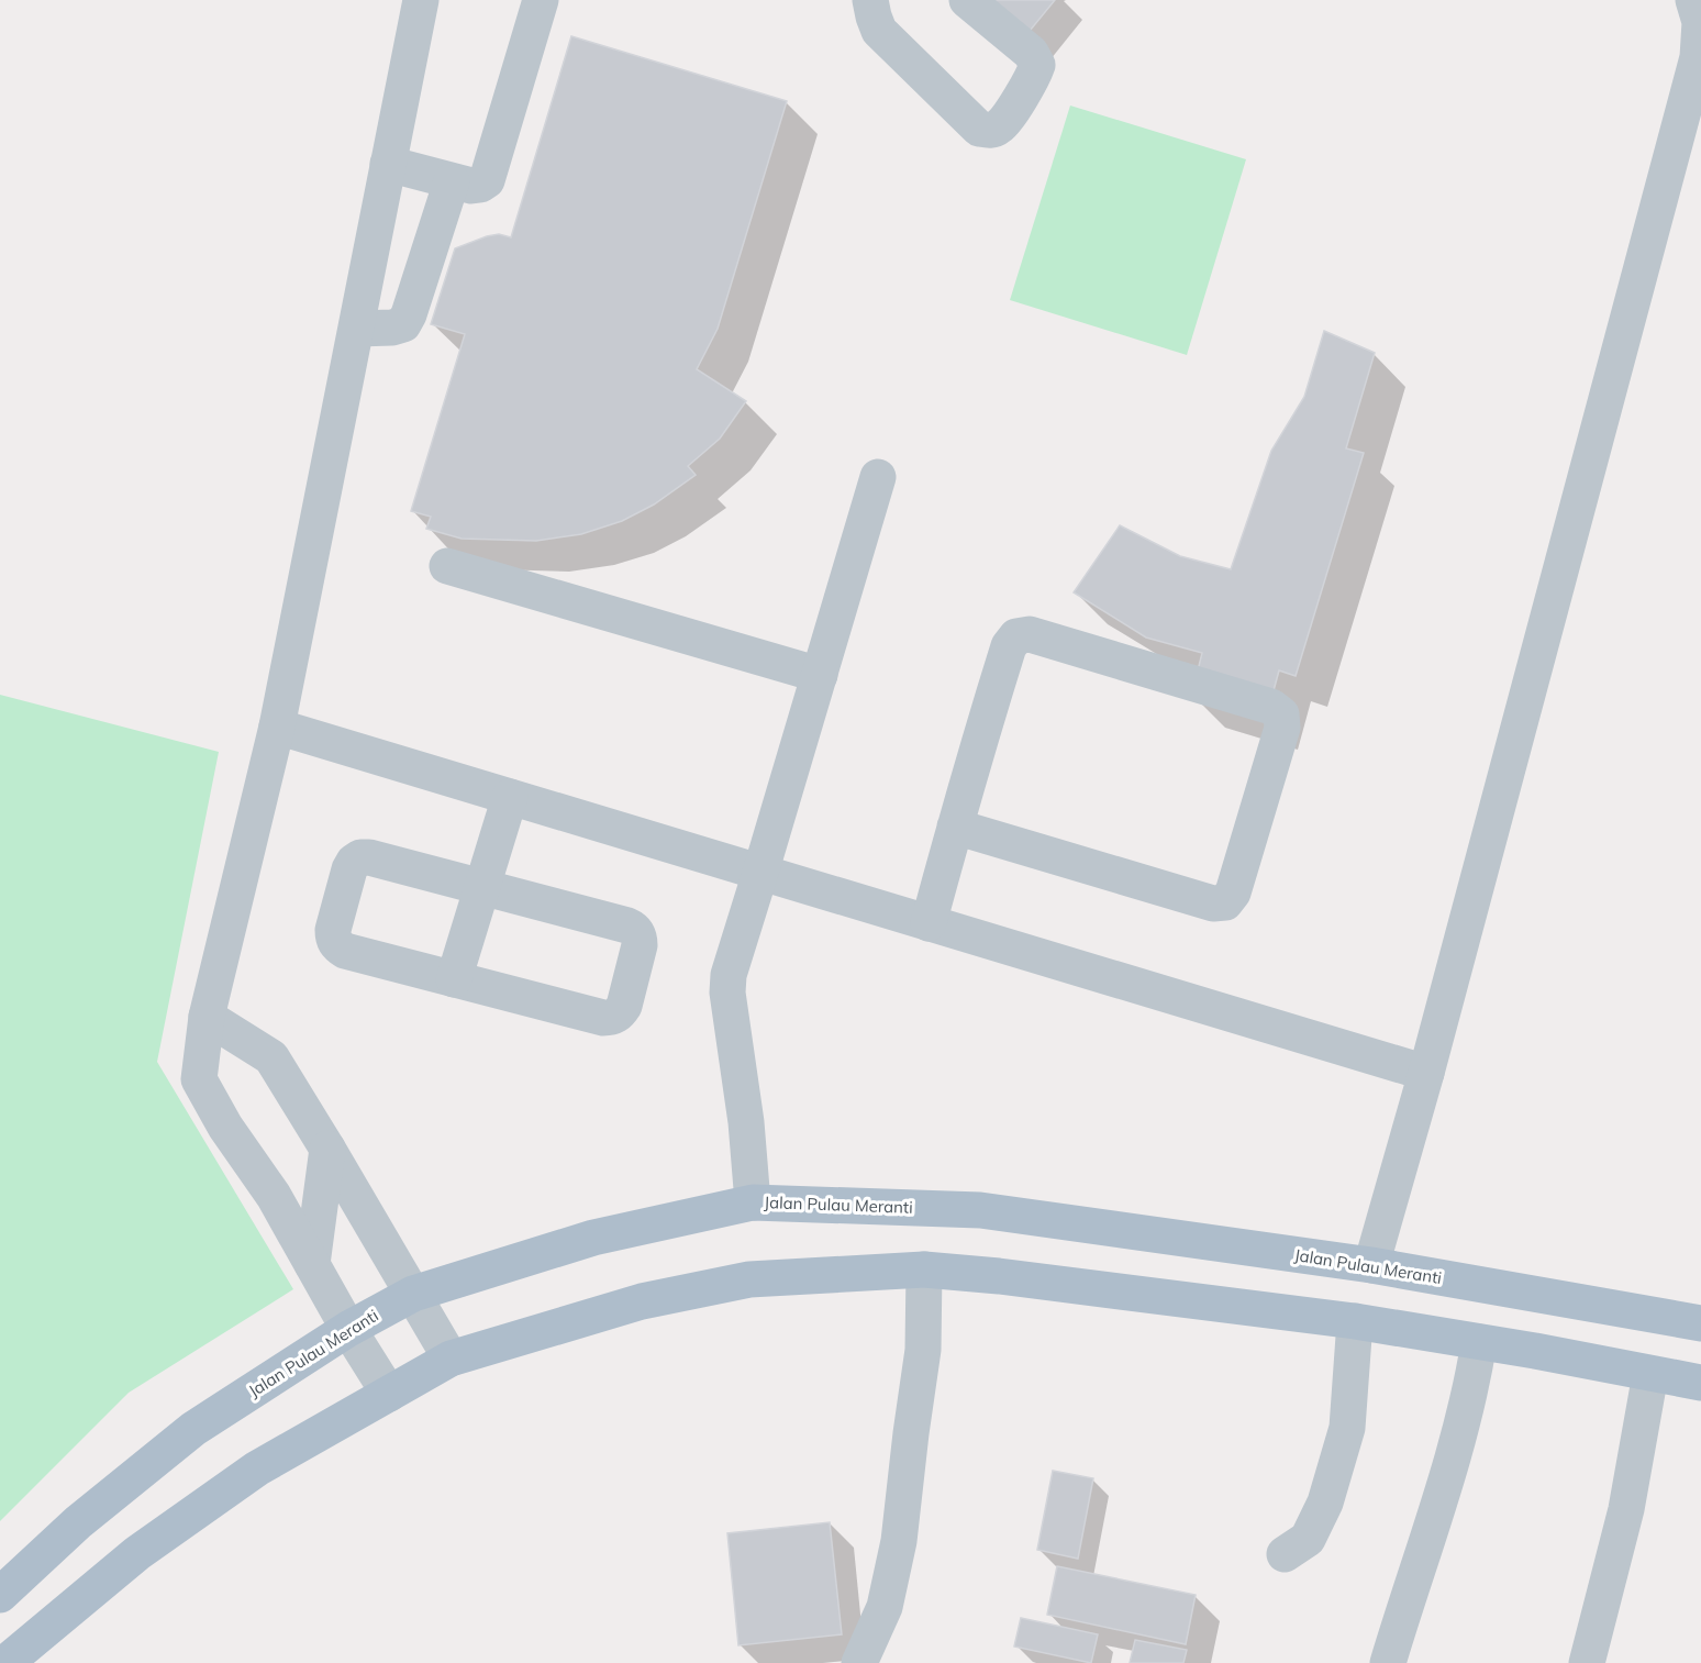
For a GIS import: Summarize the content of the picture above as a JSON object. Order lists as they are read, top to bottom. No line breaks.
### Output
{"streets":{"main road":["Jalan Pulau Meranti"]}}
